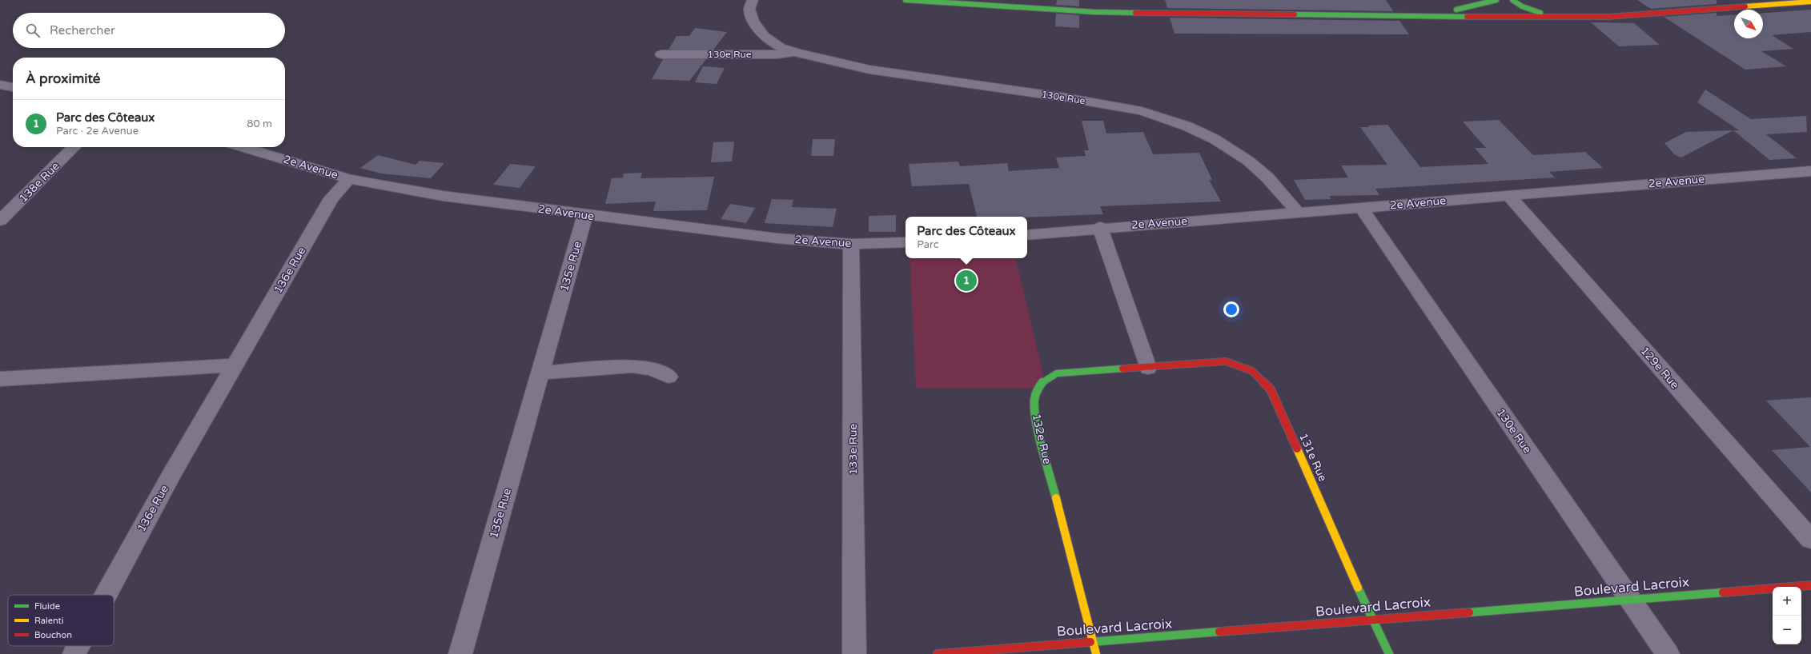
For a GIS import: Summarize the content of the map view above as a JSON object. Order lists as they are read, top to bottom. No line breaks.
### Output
{"streets":{"street":["130e Rue","2e Avenue","138e Rue","135e Rue","136e Rue","129e Rue","132e Rue","133e Rue","131e Rue","Boulevard Lacroix"]},"crossings":[["130e Rue","2e Avenue"],["130e Rue","Boulevard Lacroix"],["2e Avenue","135e Rue"],["2e Avenue","136e Rue"],["2e Avenue","129e Rue"],["2e Avenue","133e Rue"],["132e Rue","131e Rue"],["132e Rue","Boulevard Lacroix"],["131e Rue","Boulevard Lacroix"]],"legend":["Fluide","Ralenti","Bouchon"],"north":"bottom right","page":{"search":"Rechercher","heading":"À proximité","list":[{"mark":"1","name":"Parc des Côteaux","note":"Parc · 2e Avenue","value":"80 m"}],"popup":["Parc des Côteaux","Parc"],"pins":"1","map_buttons":["+","−"]}}
